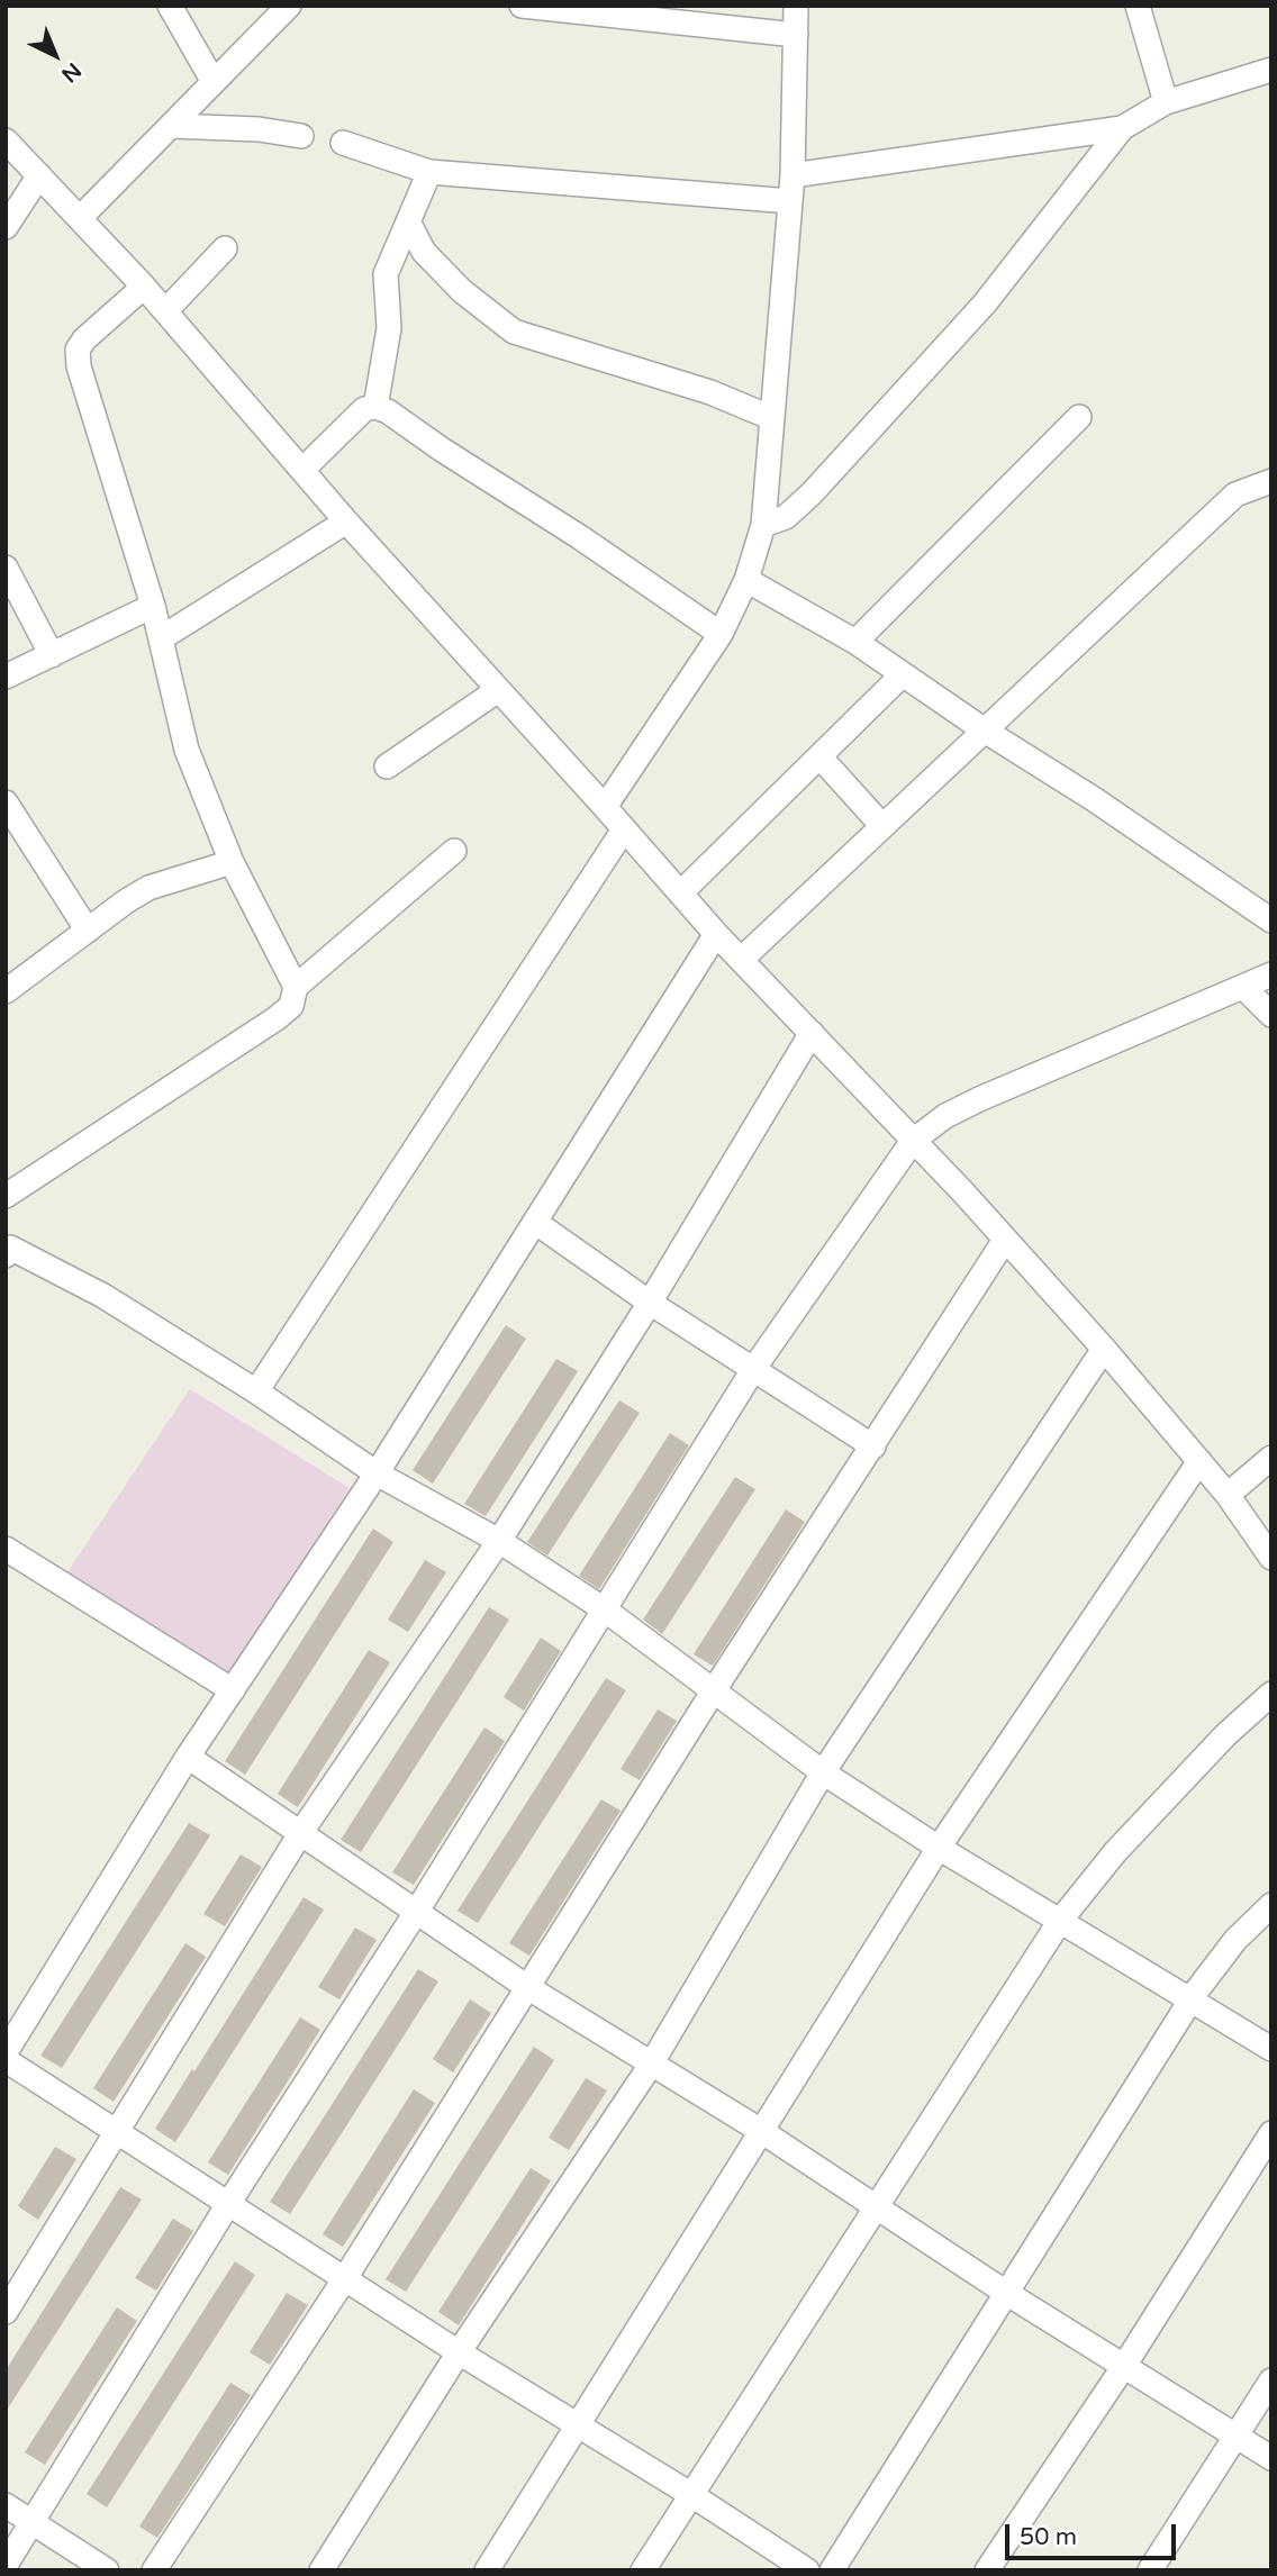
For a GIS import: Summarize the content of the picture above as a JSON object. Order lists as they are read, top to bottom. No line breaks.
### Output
{"scale_bar":"50 m","north":"bottom right"}
